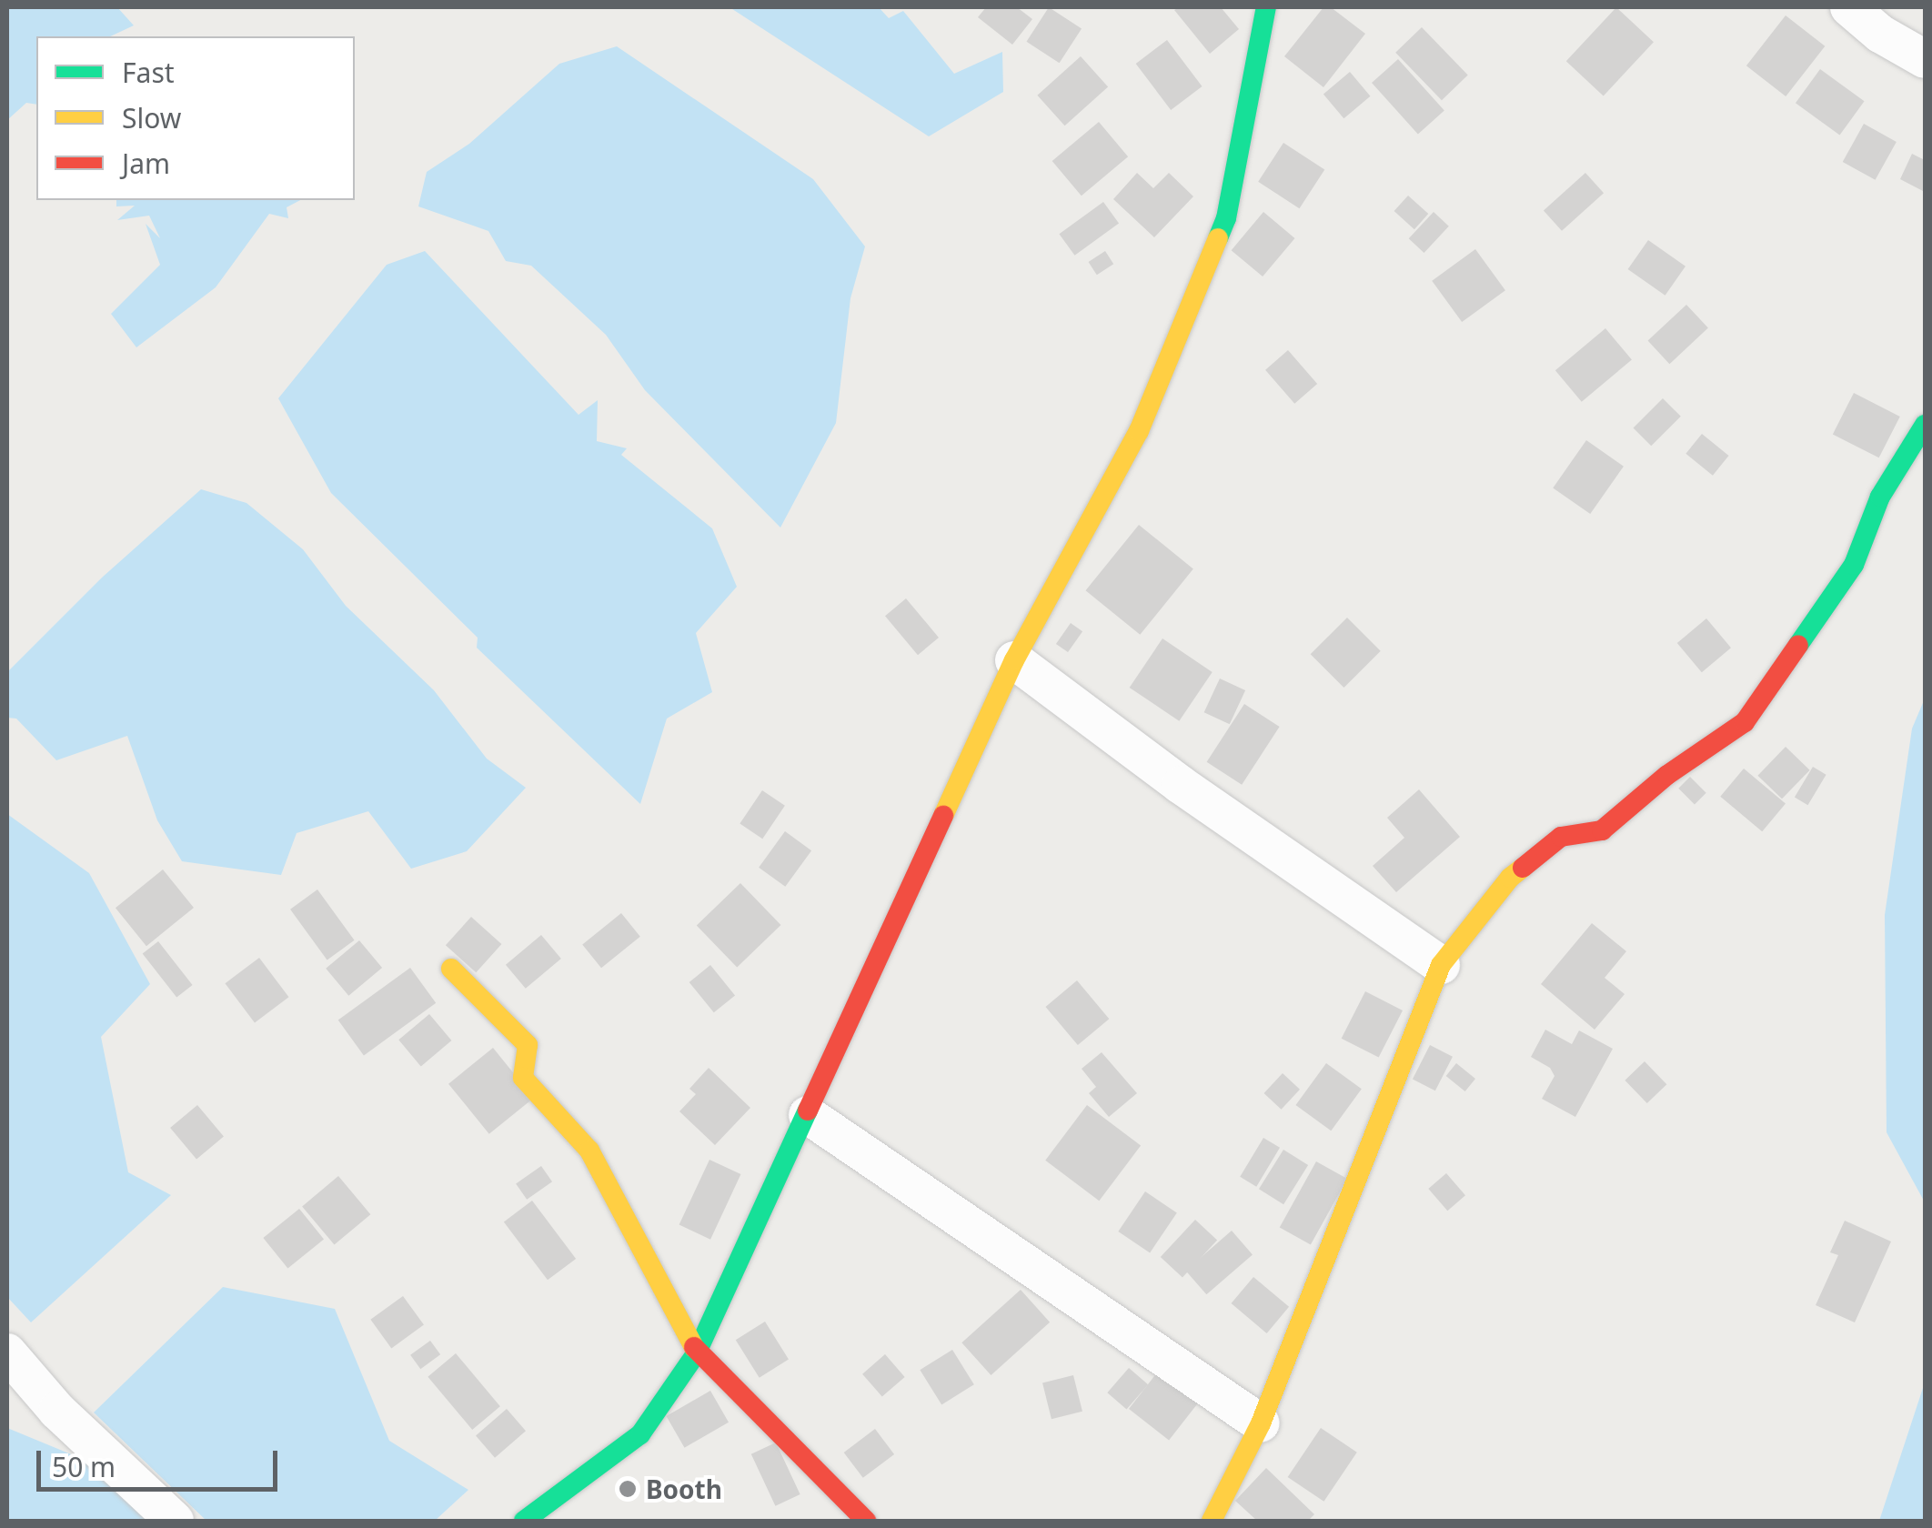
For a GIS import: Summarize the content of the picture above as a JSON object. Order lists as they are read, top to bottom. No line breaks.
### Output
{"places":["Booth"],"legend":["Fast","Slow","Jam"],"scale_bar":"50 m"}
